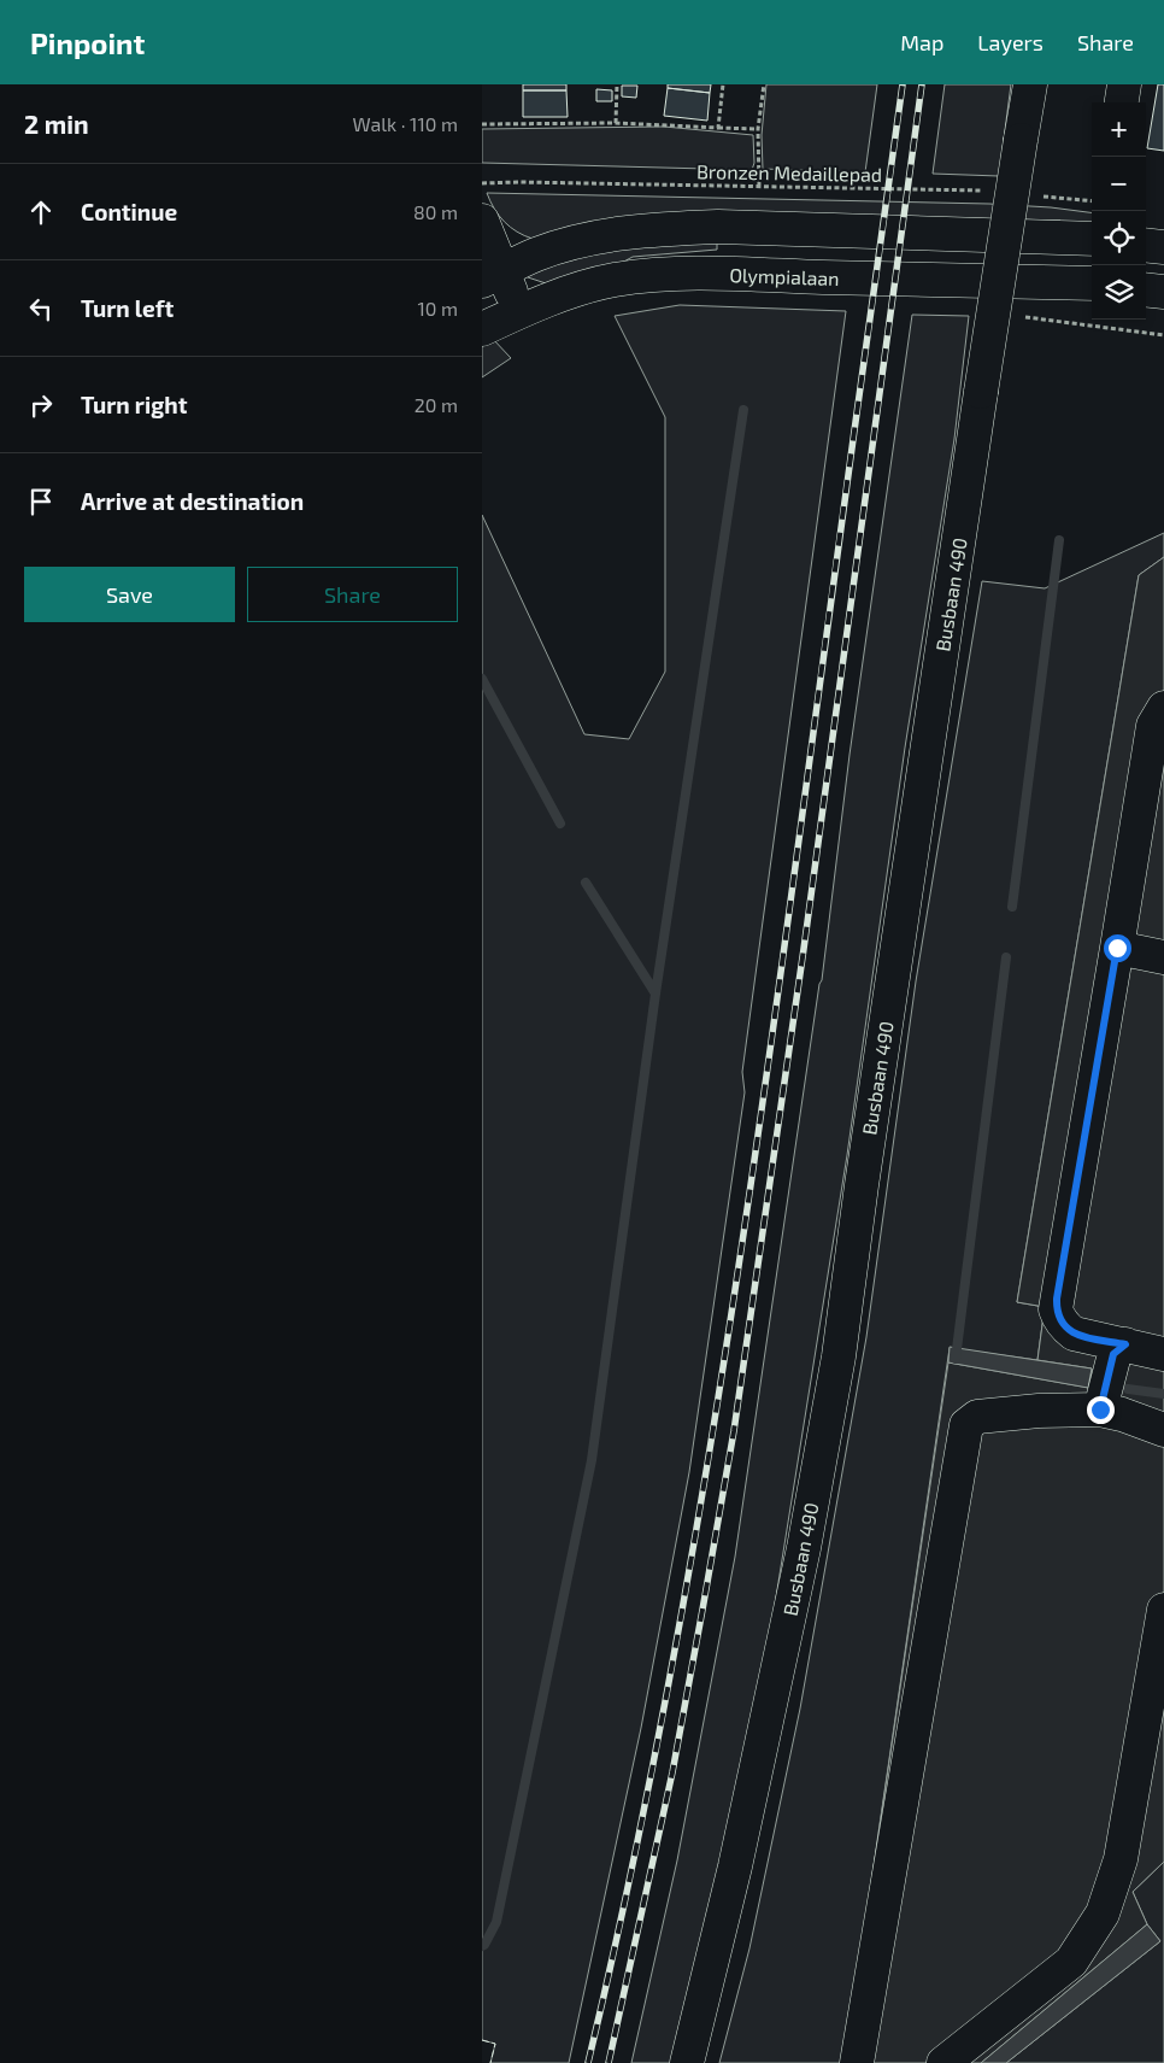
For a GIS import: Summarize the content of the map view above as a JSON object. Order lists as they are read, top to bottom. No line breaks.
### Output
{"streets":{"street":["Olympialaan","Busbaan 490"],"path":["Bronzen Medaillepad"]},"page":{"header":"Pinpoint","nav":["Map","Layers","Share"],"heading":["2 min","Walk · 110 m"],"map_buttons":["+","−"],"list":[["Continue","80 m"],["Turn left","10 m"],["Turn right","20 m"],"Arrive at destination"],"buttons":["Save","Share"]}}
